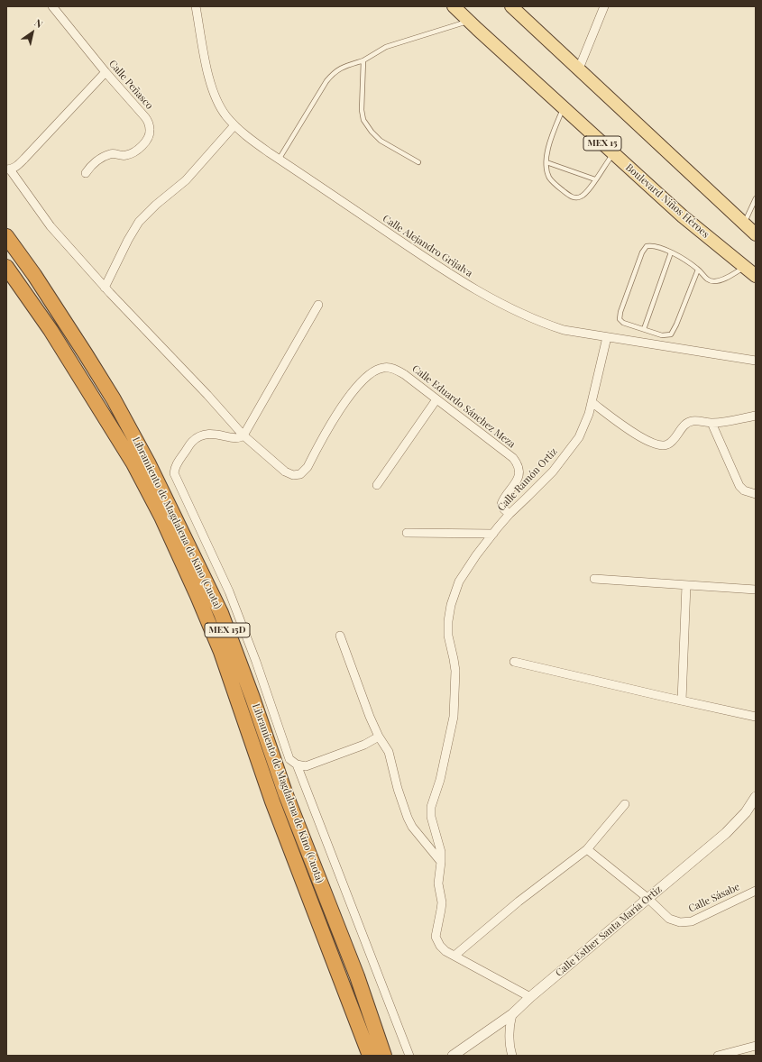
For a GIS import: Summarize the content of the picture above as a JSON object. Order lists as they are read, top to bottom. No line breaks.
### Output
{"streets":{"highway":["Libramiento de Magdalena de Kino (Cuota)","MEX 15D"],"main road":["MEX 15","Boulevard Niños Héroes"],"street":["Calle Peñasco","Calle Alejandro Grijalva","Calle Eduardo Sánchez Meza","Calle Ramón Ortiz","Calle Sásabe","Calle Esther Santa María Ortiz"]},"crossings":[["Calle Alejandro Grijalva","Calle Ramón Ortiz"],["Calle Eduardo Sánchez Meza","Calle Ramón Ortiz"],["Calle Ramón Ortiz","Calle Esther Santa María Ortiz"],["Calle Sásabe","Calle Esther Santa María Ortiz"]],"north":"top right"}
